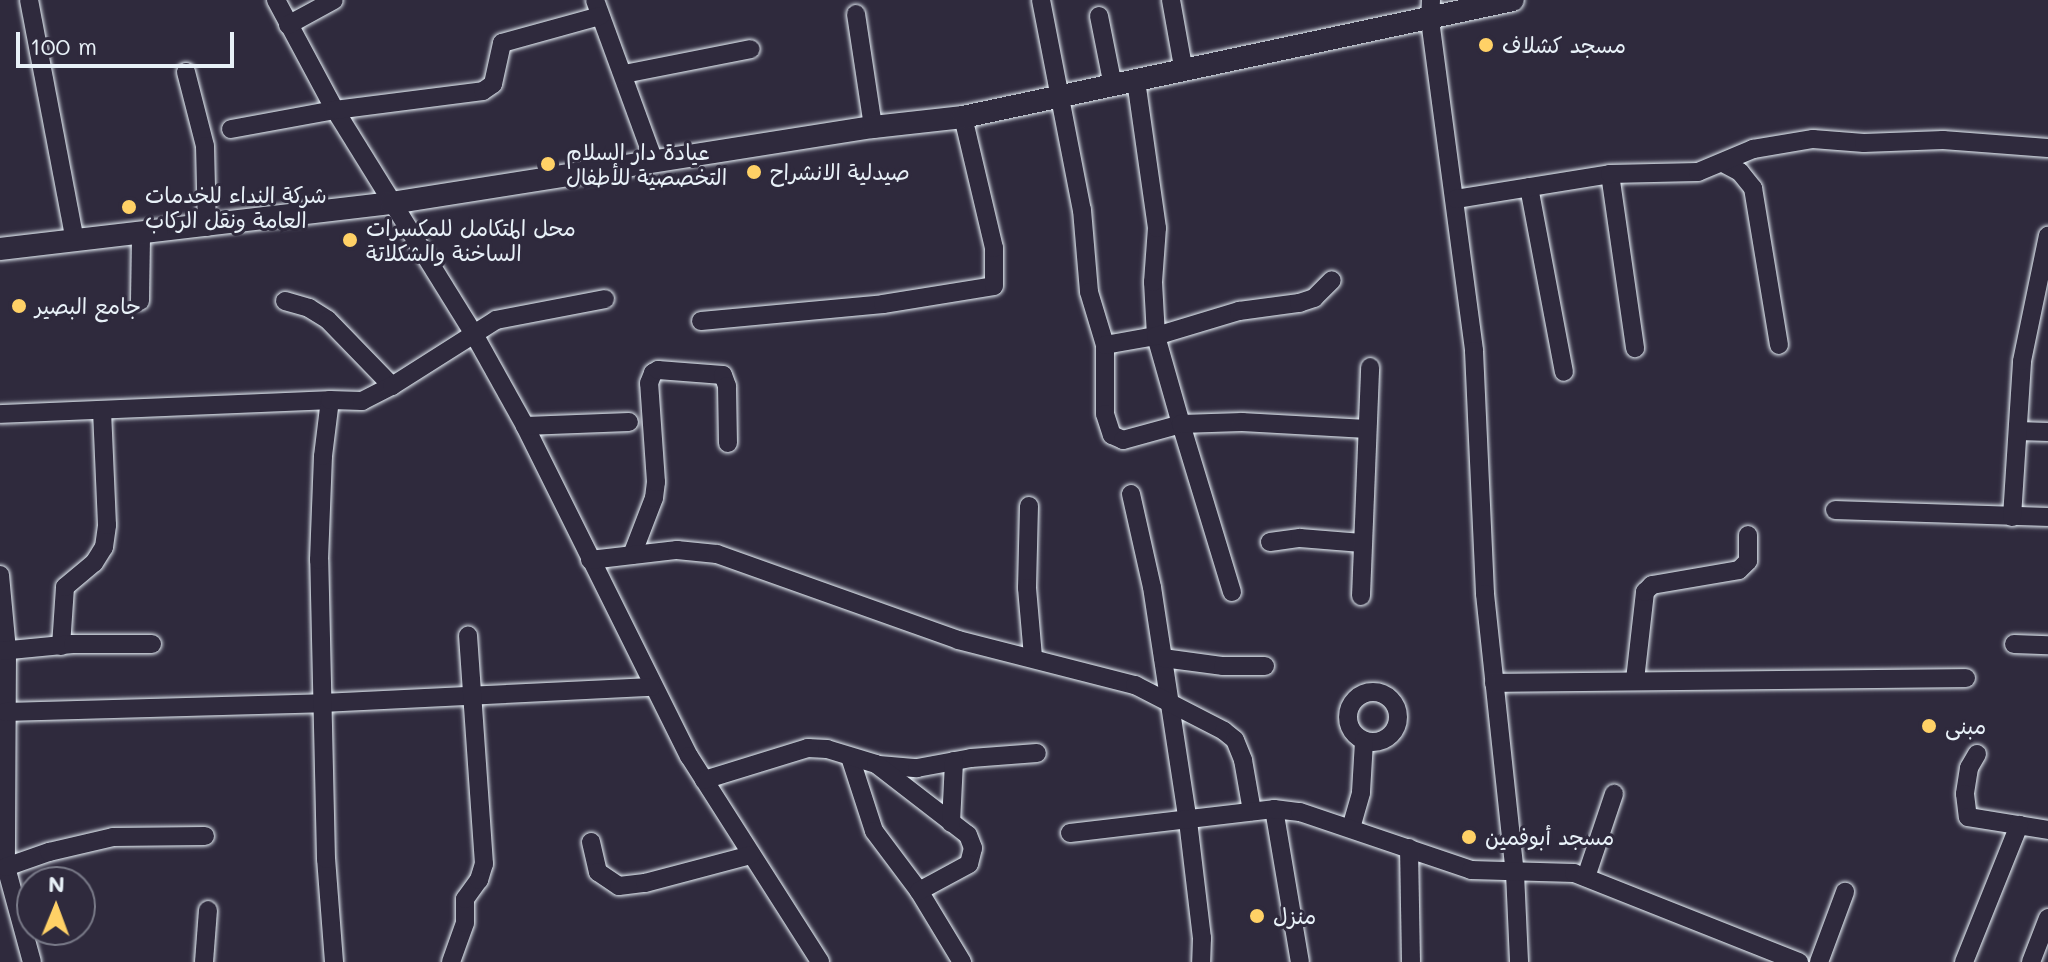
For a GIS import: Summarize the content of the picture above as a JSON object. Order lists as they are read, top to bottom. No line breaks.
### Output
{"places":["مسجد كشلاف","عيادة دار السلام التخصصية للأطفال","صيدلية الانشراح","شركة النداء للخدمات العامة ونقل الركاب","محل المتكامل للمكسرات الساخنة والشكلاتة","جامع البصير","مبنى","مسجد أبوفمين","منزل"],"scale_bar":"100 m","north":"top"}
